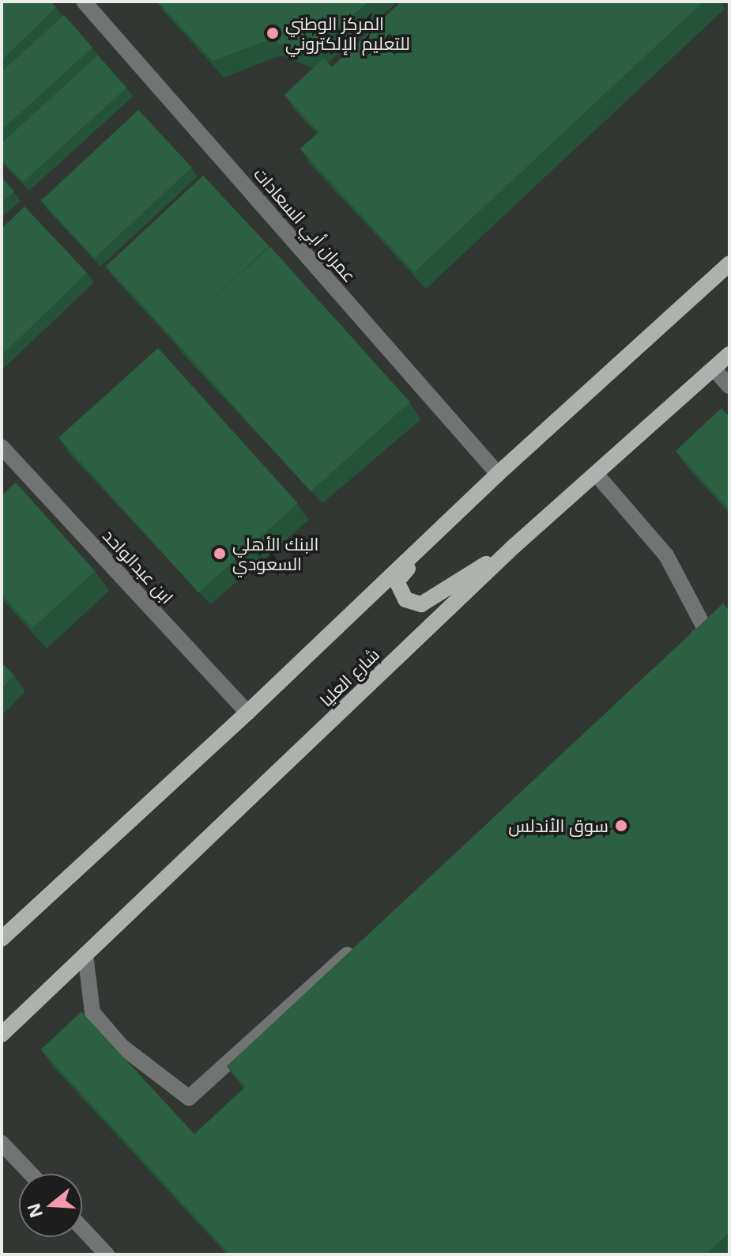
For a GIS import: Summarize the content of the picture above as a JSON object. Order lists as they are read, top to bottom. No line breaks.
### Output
{"streets":{"main road":["شارع العليا"],"street":["عمران أبي السعادات","ابن عبدالواحد"]},"places":["المركز الوطني للتعليم الإلكتروني","البنك الأهلي السعودي","سوق الأندلس"],"north":"left"}
